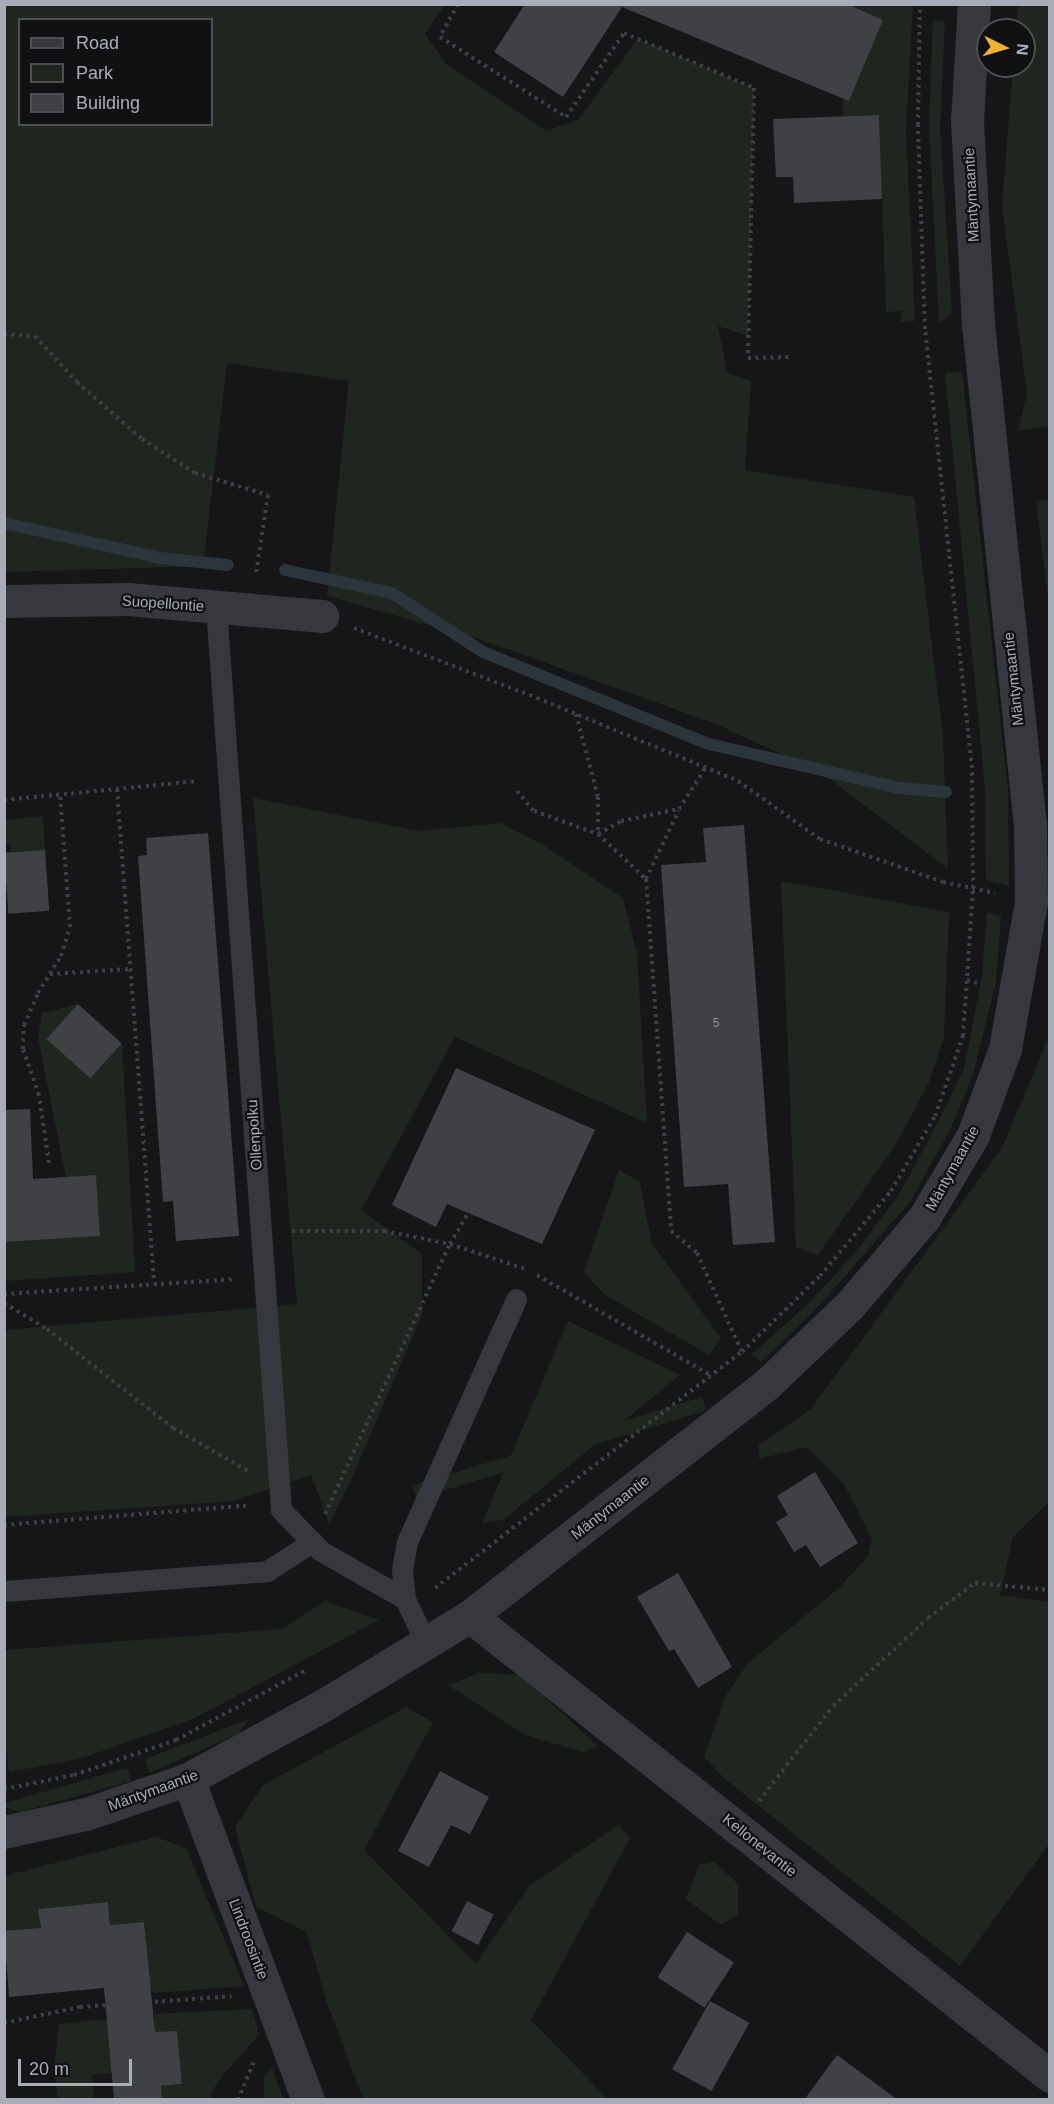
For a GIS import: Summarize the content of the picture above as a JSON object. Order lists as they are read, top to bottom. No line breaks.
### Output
{"streets":{"street":["Mäntymaantie","Suopellontie","Kellonevantie","Lindroosintie"],"lane":["Ollenpolku"]},"crossings":[["Mäntymaantie","Kellonevantie"],["Mäntymaantie","Lindroosintie"],["Suopellontie","Ollenpolku"]],"house_numbers":["5"],"legend":["Road","Park","Building"],"scale_bar":"20 m","north":"right"}
